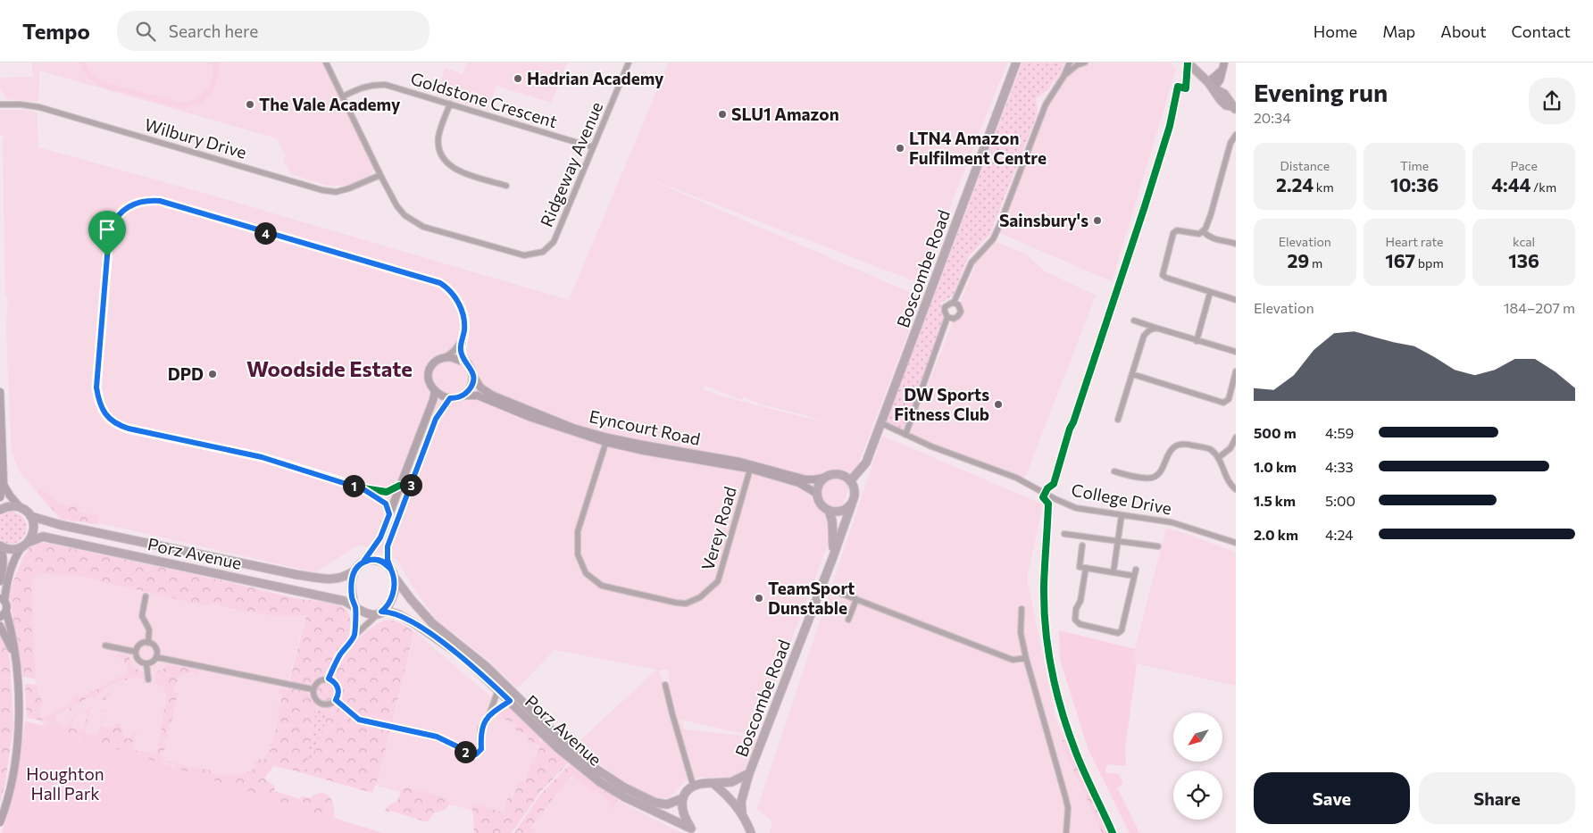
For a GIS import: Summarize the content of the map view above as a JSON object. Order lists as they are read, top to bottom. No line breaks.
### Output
{"streets":{"main road":["Boscombe Road","Porz Avenue"],"street":["Goldstone Crescent","Wilbury Drive","Ridgeway Avenue","Eyncourt Road","College Drive","Verey Road"]},"crossings":[["Goldstone Crescent","Ridgeway Avenue"],["Wilbury Drive","Ridgeway Avenue"],["Boscombe Road","Eyncourt Road"],["Boscombe Road","College Drive"],["Eyncourt Road","Verey Road"]],"districts":["Woodside Estate"],"parks":["Houghton Hall Park"],"places":["Hadrian Academy","The Vale Academy","SLU1 Amazon","LTN4 Amazon Fulfilment Centre","Sainsbury's","DPD","DW Sports Fitness Club","TeamSport Dunstable"],"north":"bottom left","page":{"header":"Tempo","search":"Search here","nav":["Home","Map","About","Contact"],"heading":["Evening run","20:34"],"stats":[["Distance","2.24 km"],["Time","10:36"],["Pace","4:44 /km"],["Elevation","29 m"],["Heart rate","167 bpm"],["kcal","136"]],"pins":["4","3","1","2"],"chart":["Elevation","184–207 m"],"list":[{"name":"500 m","note":"4:59"},{"name":"1.0 km","note":"4:33"},{"name":"1.5 km","note":"5:00"},{"name":"2.0 km","note":"4:24"}],"buttons":["Save","Share"]}}
